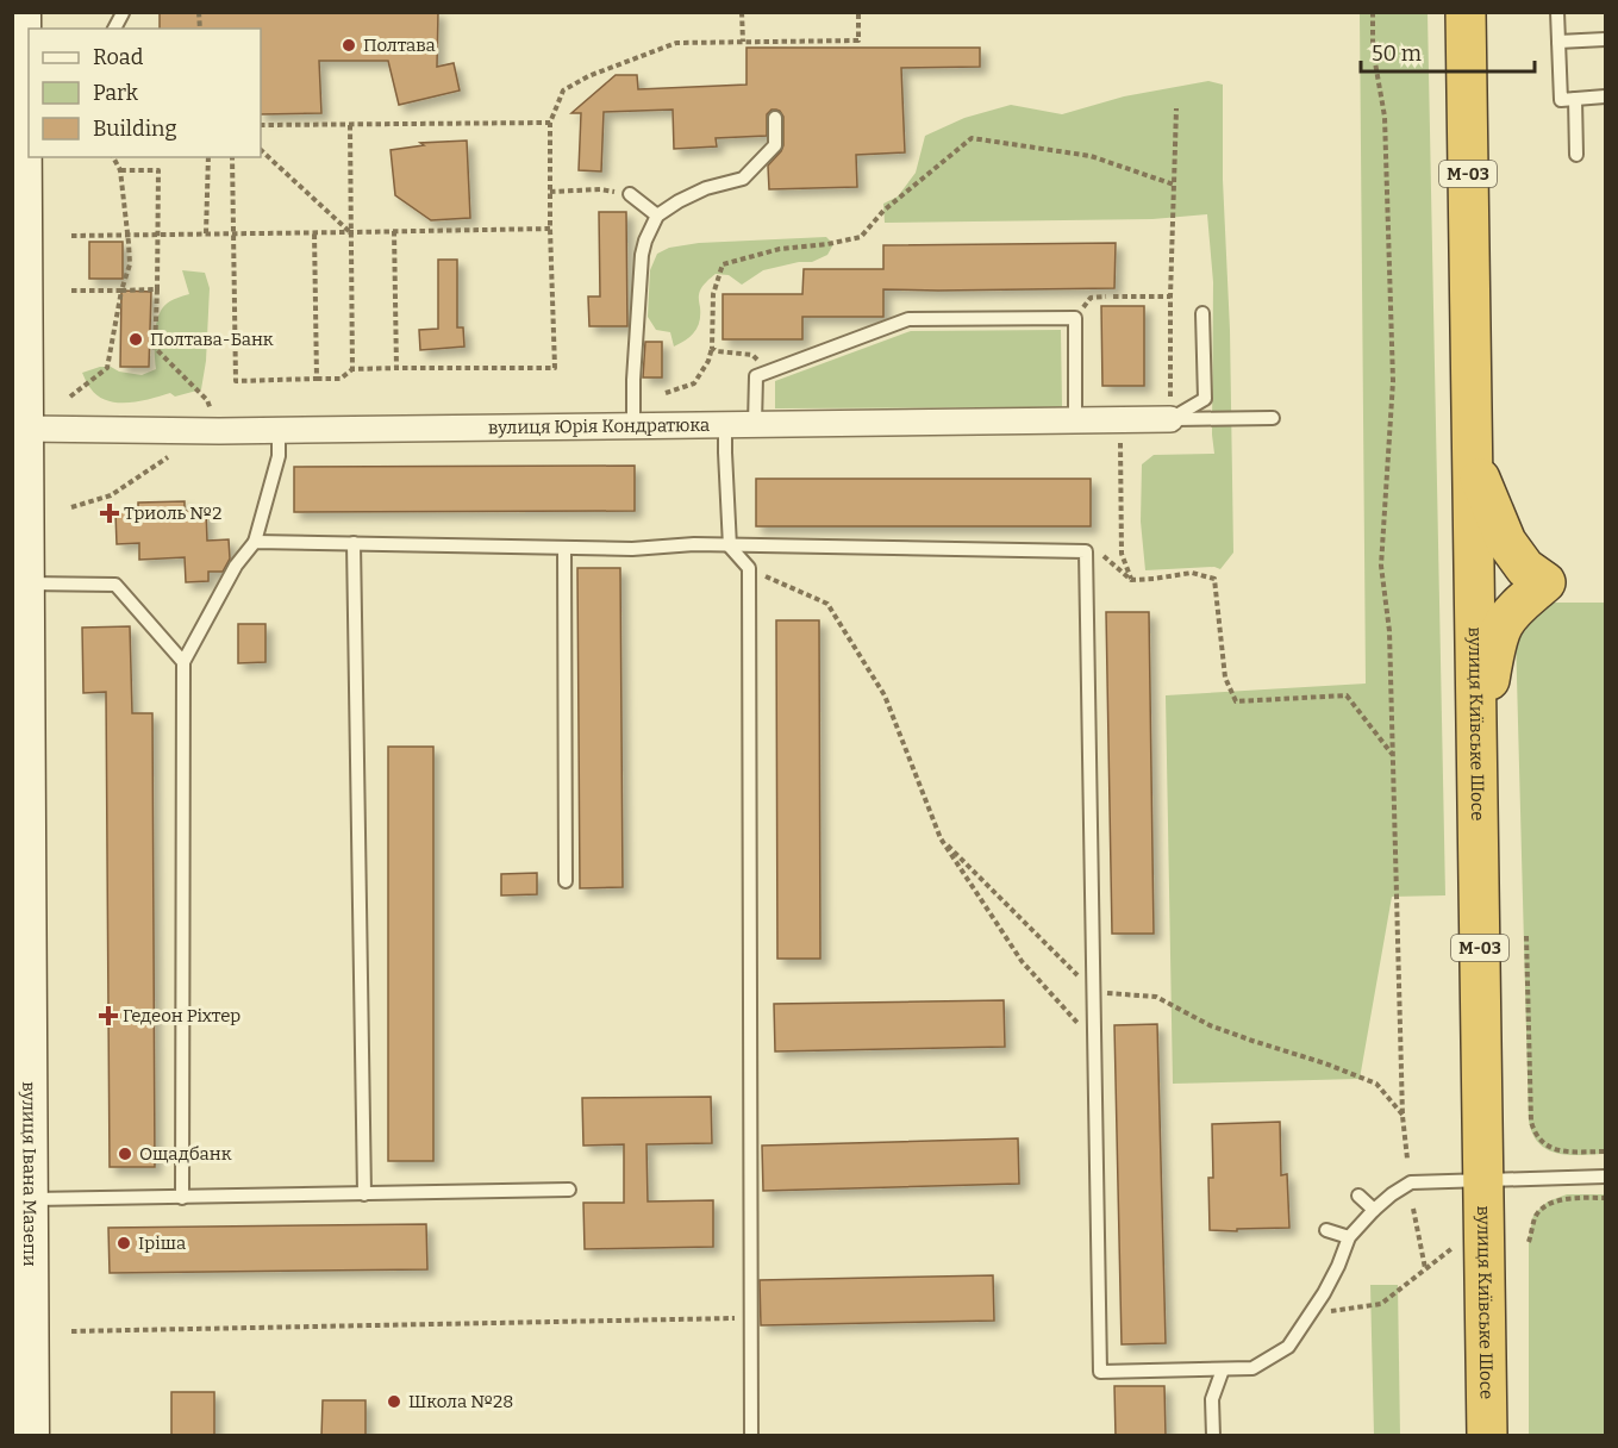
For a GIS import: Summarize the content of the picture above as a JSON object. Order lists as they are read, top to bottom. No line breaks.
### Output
{"streets":{"highway":["М-03","вулиця Київське Шосе"],"main road":["вулиця Івана Мазепи"],"street":["вулиця Юрія Кондратюка"]},"crossings":[["вулиця Юрія Кондратюка","вулиця Івана Мазепи"]],"places":{"other":["Полтава","Полтава-Банк","Ощадбанк","Іріша","Школа №28"],"health":["Триоль №2","Гедеон Ріхтер"]},"legend":["Road","Park","Building"],"scale_bar":"50 m"}
